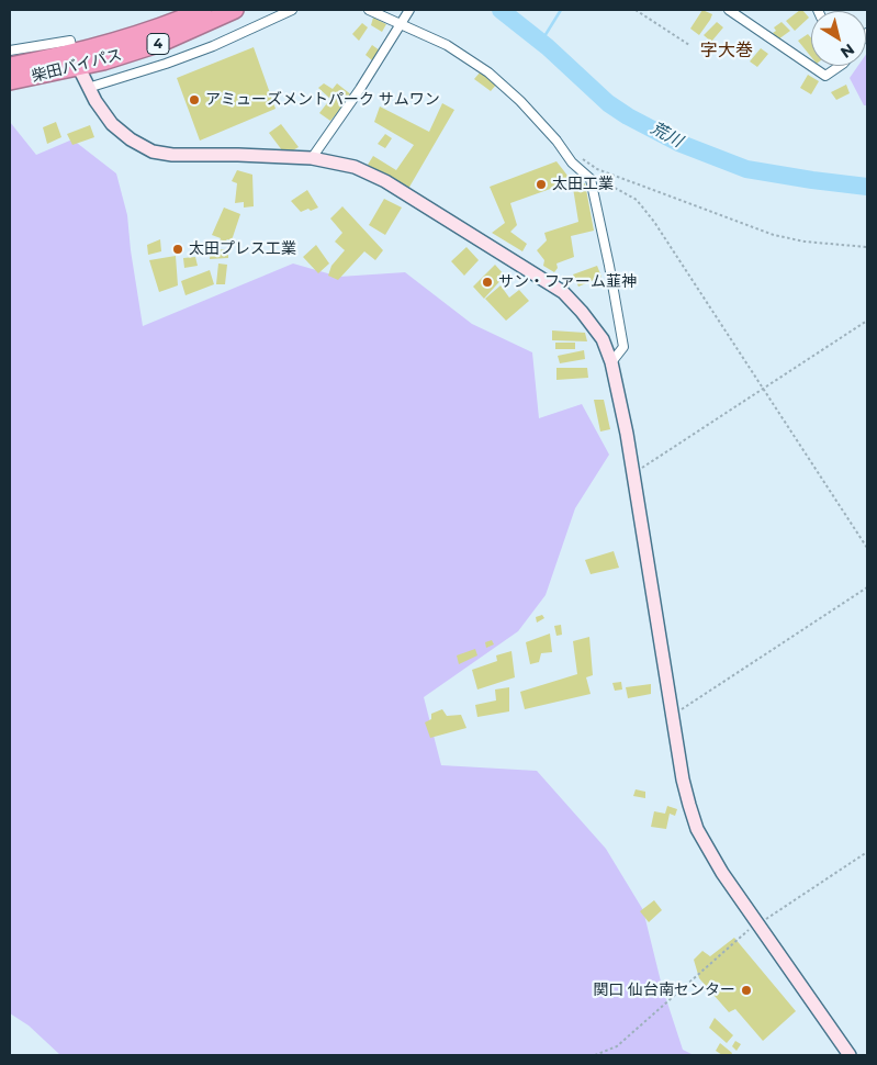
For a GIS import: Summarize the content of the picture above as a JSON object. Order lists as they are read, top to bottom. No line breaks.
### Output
{"streets":{"highway":["4","柴田バイパス"]},"districts":["字大巻"],"water":["荒川"],"places":["アミューズメントパーク サムワン","太田工業","太田プレス工業","サン・ファーム韮神","関口 仙台南センター"],"north":"bottom right"}
